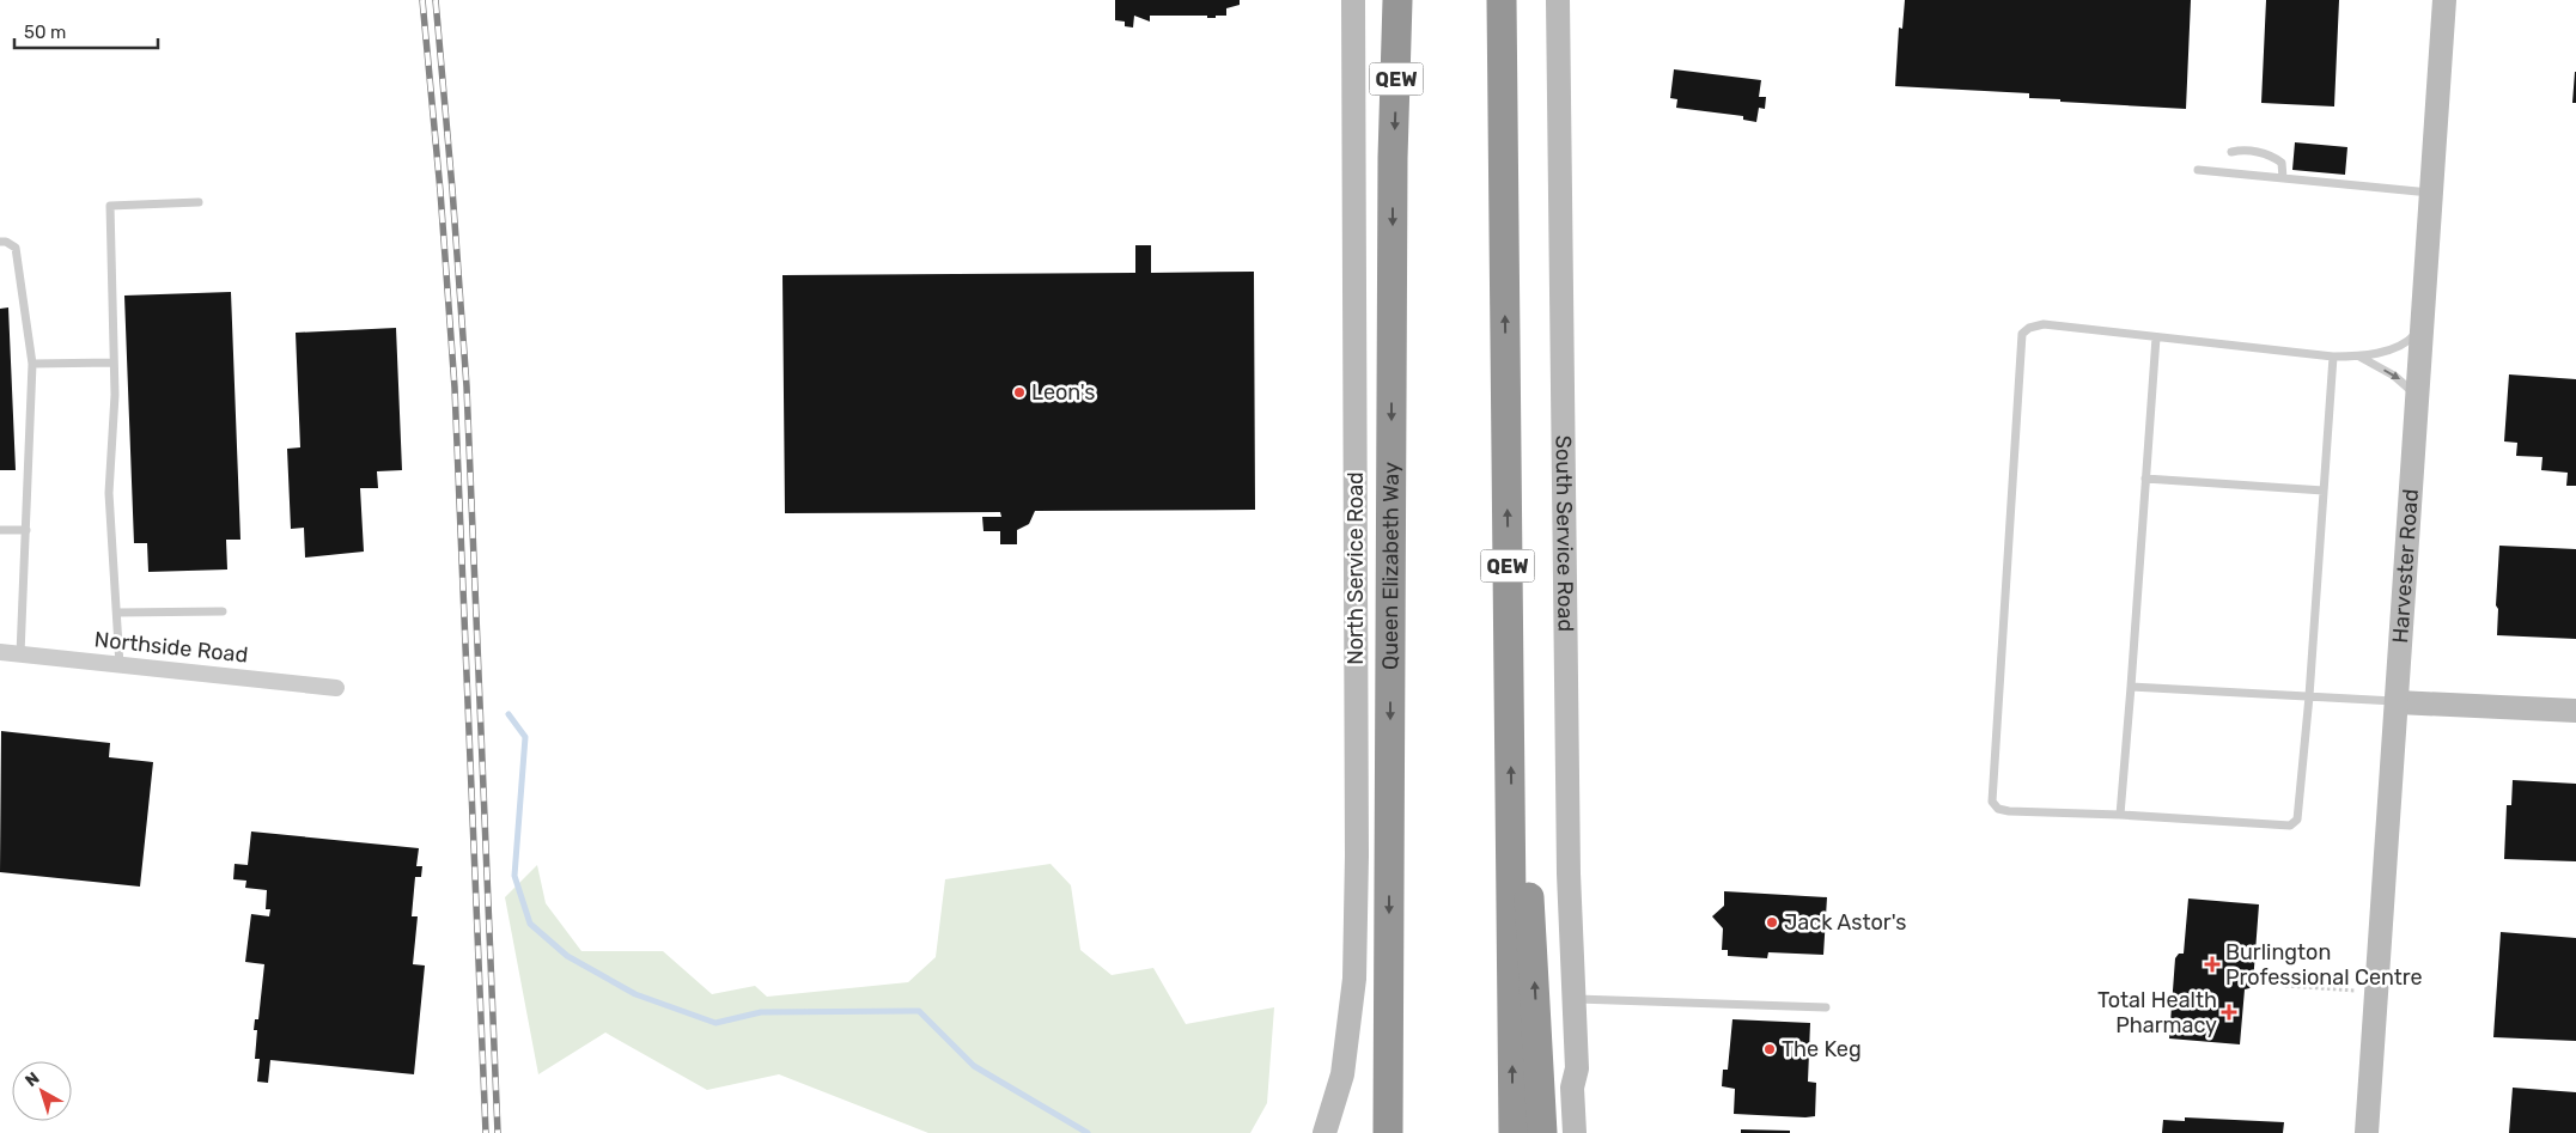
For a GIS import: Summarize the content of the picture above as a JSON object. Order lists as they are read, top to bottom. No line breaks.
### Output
{"streets":{"highway":["QEW","Queen Elizabeth Way"],"street":["South Service Road","Harvester Road","North Service Road","Northside Road"]},"places":{"other":["Leon's","Jack Astor's","The Keg"],"health":["Burlington Professional Centre","Total Health Pharmacy"]},"scale_bar":"50 m","north":"top left"}
